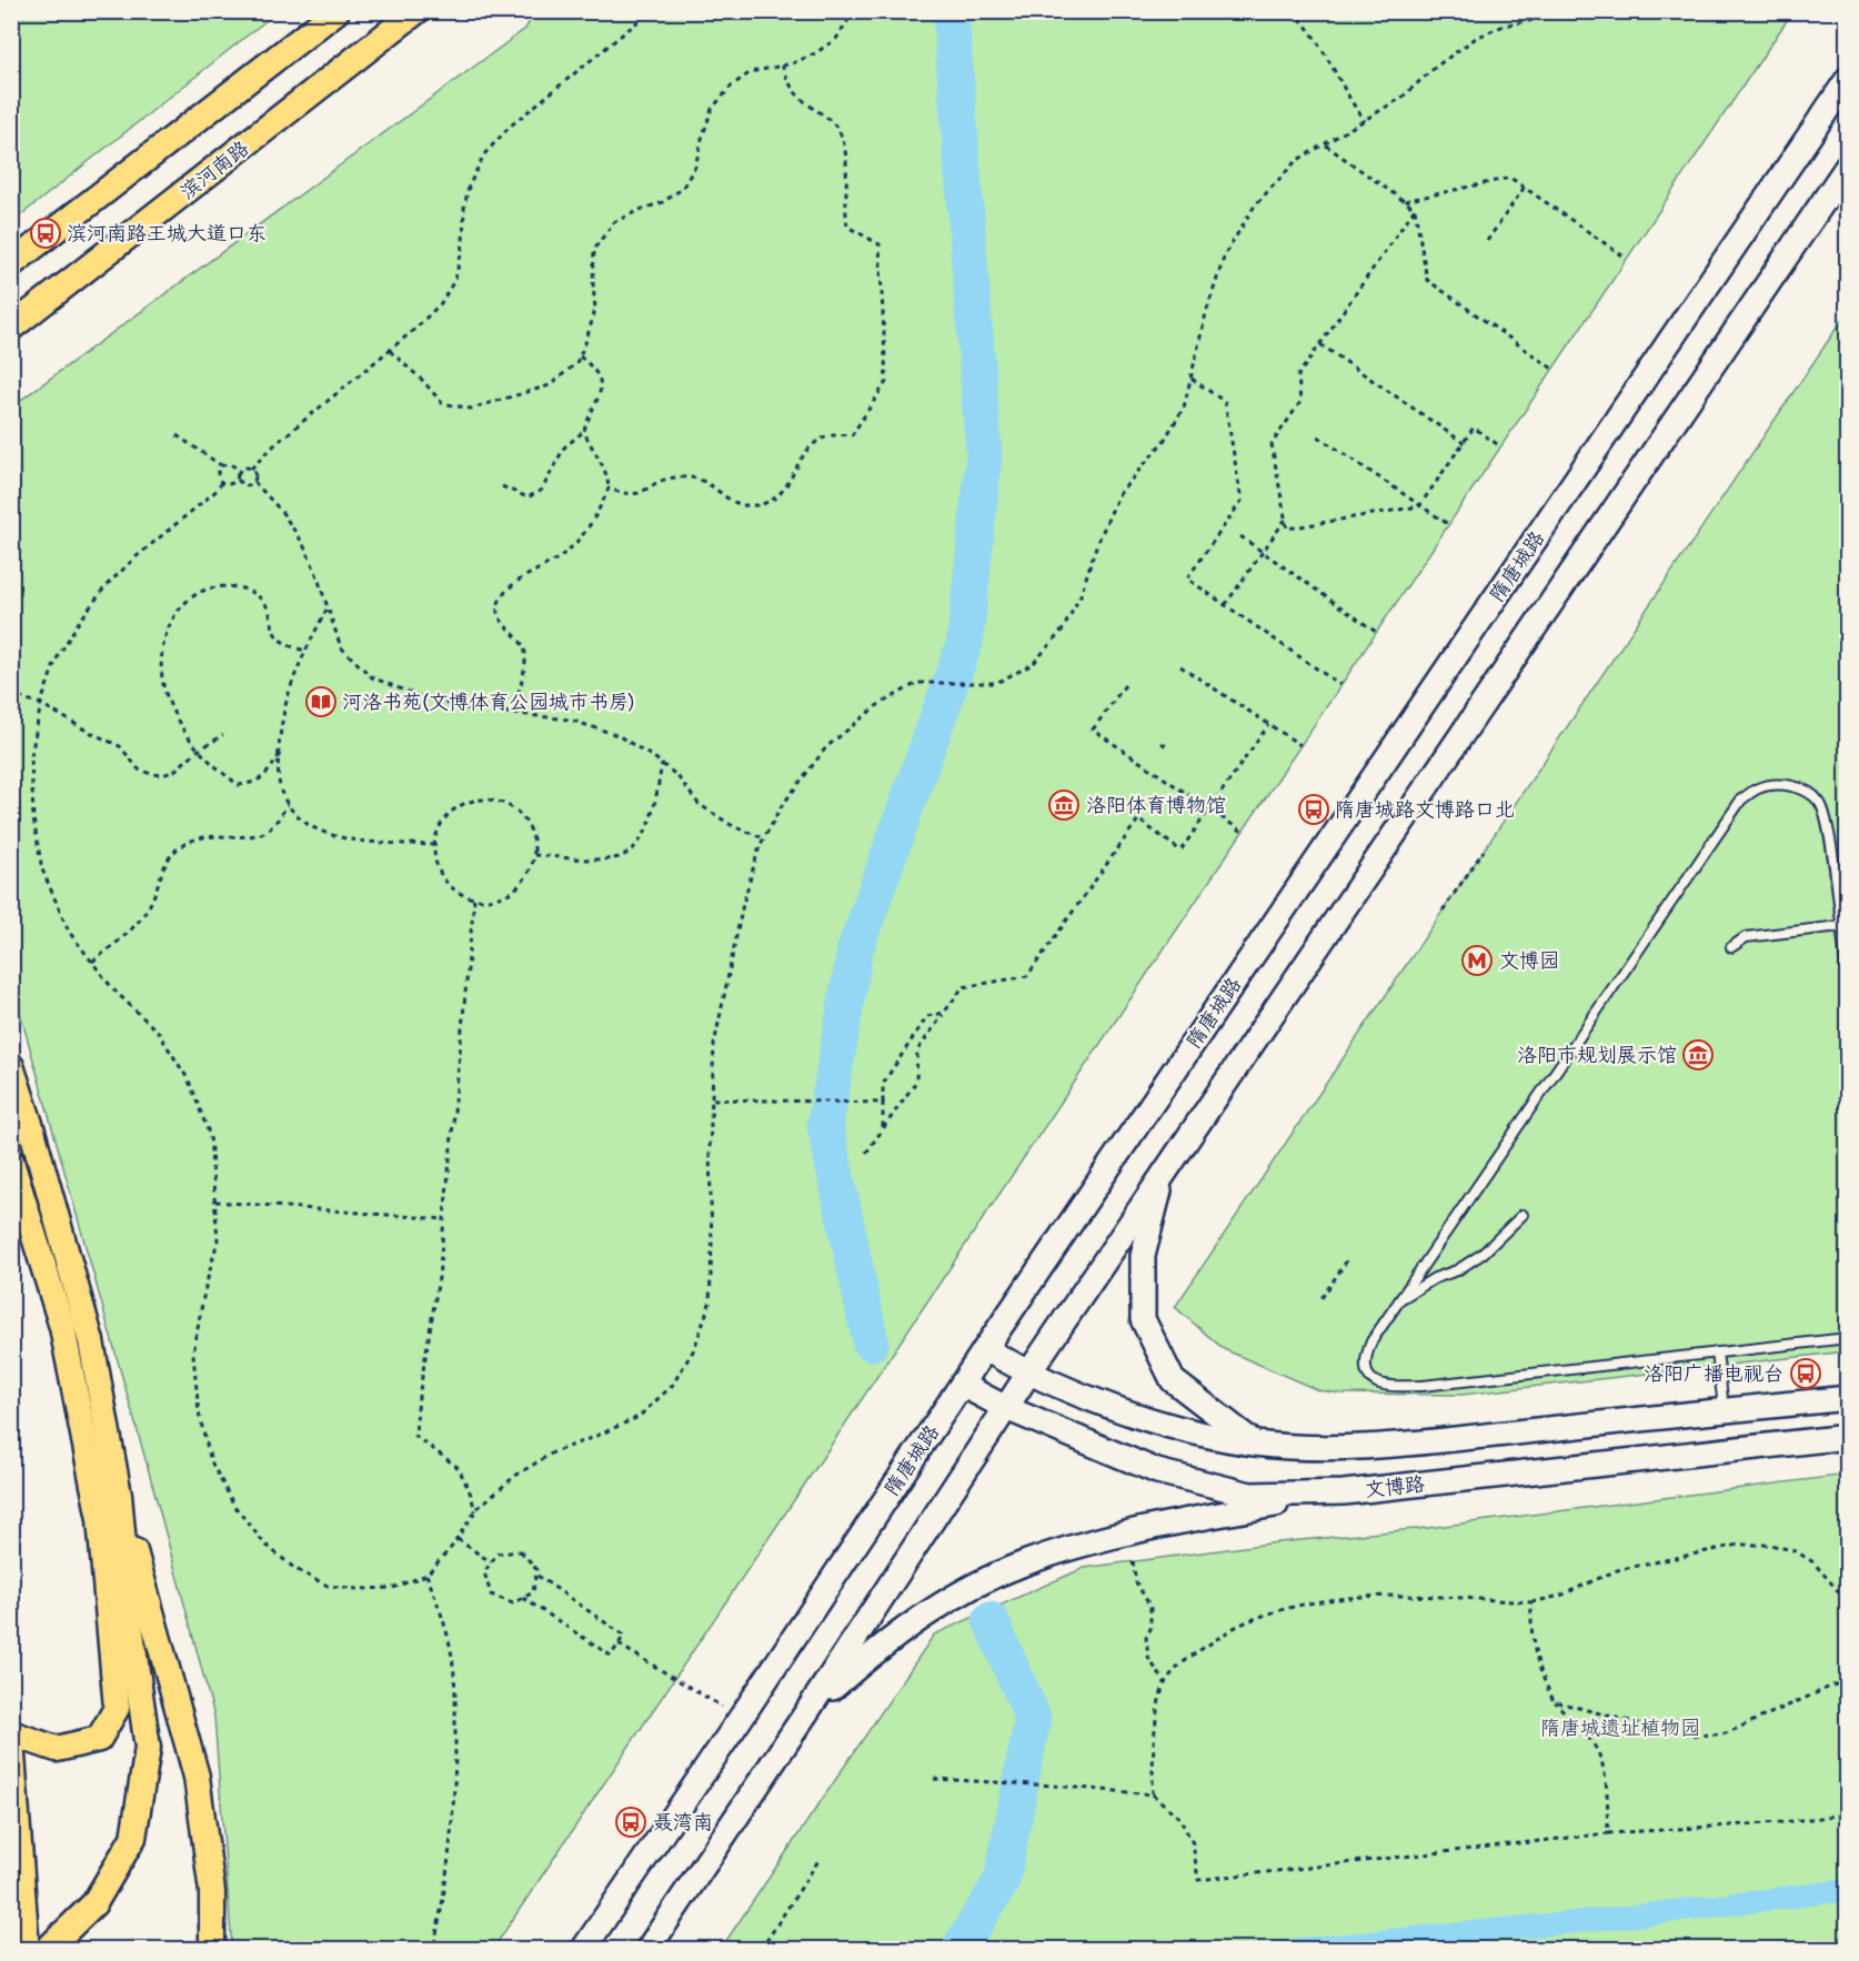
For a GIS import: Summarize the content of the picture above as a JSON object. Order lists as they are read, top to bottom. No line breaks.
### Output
{"streets":{"main road":["滨河南路","隋唐城路","文博路"]},"crossings":[["隋唐城路","文博路"]],"parks":["隋唐城遗址植物园"],"places":{"bus stop":["滨河南路王城大道口东","隋唐城路文博路口北","洛阳广播电视台","聂湾南"],"library":["河洛书苑(文博体育公园城市书房)"],"museum":["洛阳体育博物馆","洛阳市规划展示馆"],"metro station":["文博园"]}}
